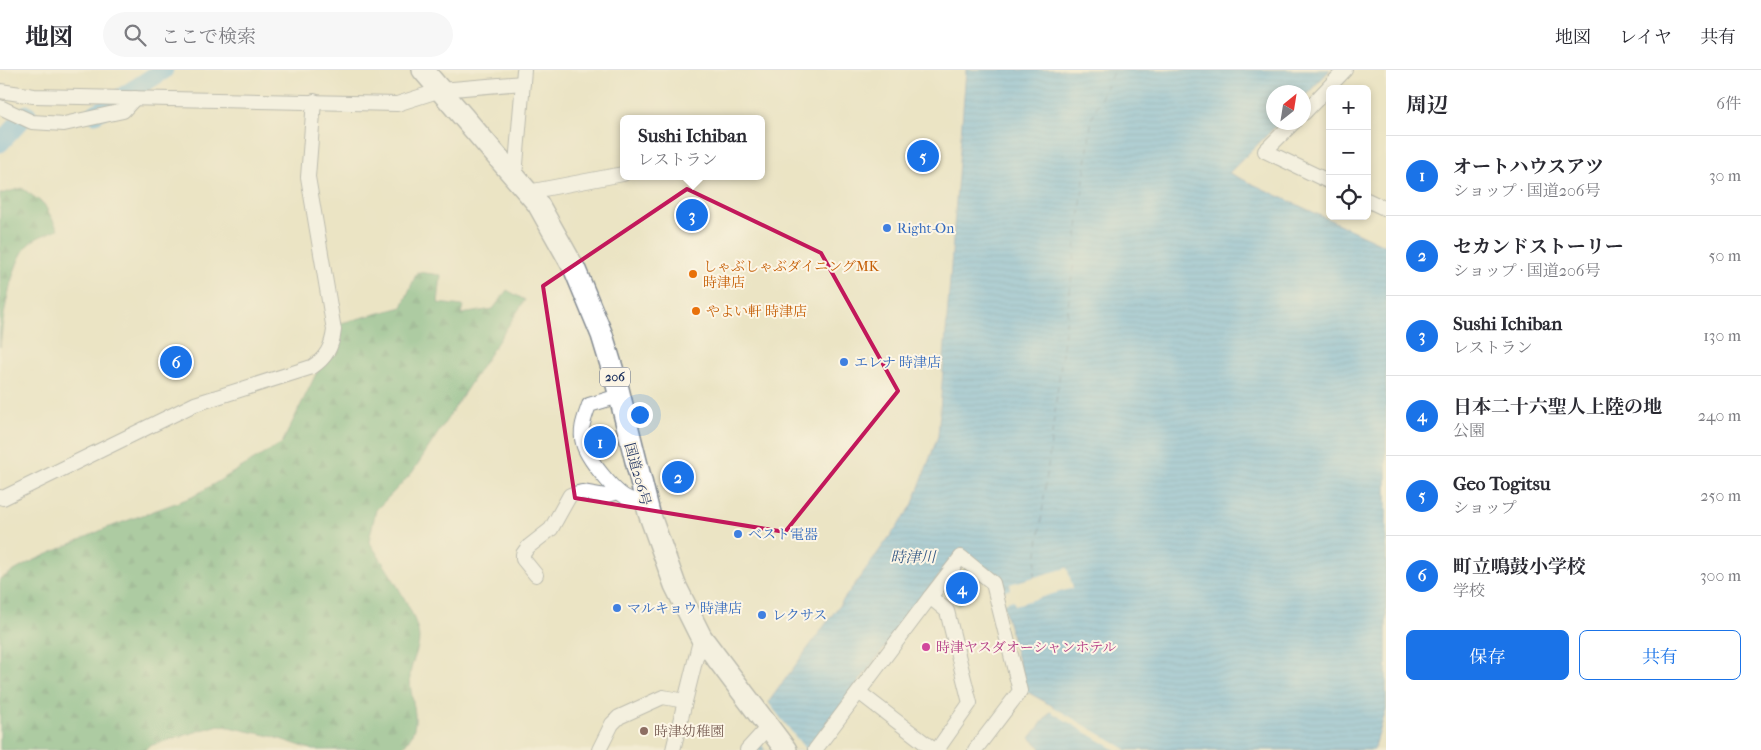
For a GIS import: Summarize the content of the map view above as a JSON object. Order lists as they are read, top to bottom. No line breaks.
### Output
{"streets":{"highway":["206","国道206号"]},"water":["時津川"],"places":["Right-On","しゃぶしゃぶダイニングMK 時津店","やよい軒 時津店","エレナ 時津店","ベスト電器","マルキョウ 時津店","レクサス","時津ヤスダオーシャンホテル","時津幼稚園"],"north":"top right","page":{"header":"地図","search":"ここで検索","nav":["地図","レイヤ","共有"],"heading":["周辺","6件"],"map_buttons":["+","−"],"popup":["Sushi Ichiban","レストラン"],"list":[{"mark":"1","name":"オートハウスアツ","note":"ショップ · 国道206号","value":"30 m"},{"mark":"2","name":"セカンドストーリー","note":"ショップ · 国道206号","value":"50 m"},{"mark":"3","name":"Sushi Ichiban","note":"レストラン","value":"130 m"},{"mark":"4","name":"日本二十六聖人上陸の地","note":"公園","value":"240 m"},{"mark":"5","name":"Geo Togitsu","note":"ショップ","value":"250 m"},{"mark":"6","name":"町立鳴鼓小学校","note":"学校","value":"300 m"}],"pins":["5","3","6","1","2","4"],"buttons":["保存","共有"]}}
